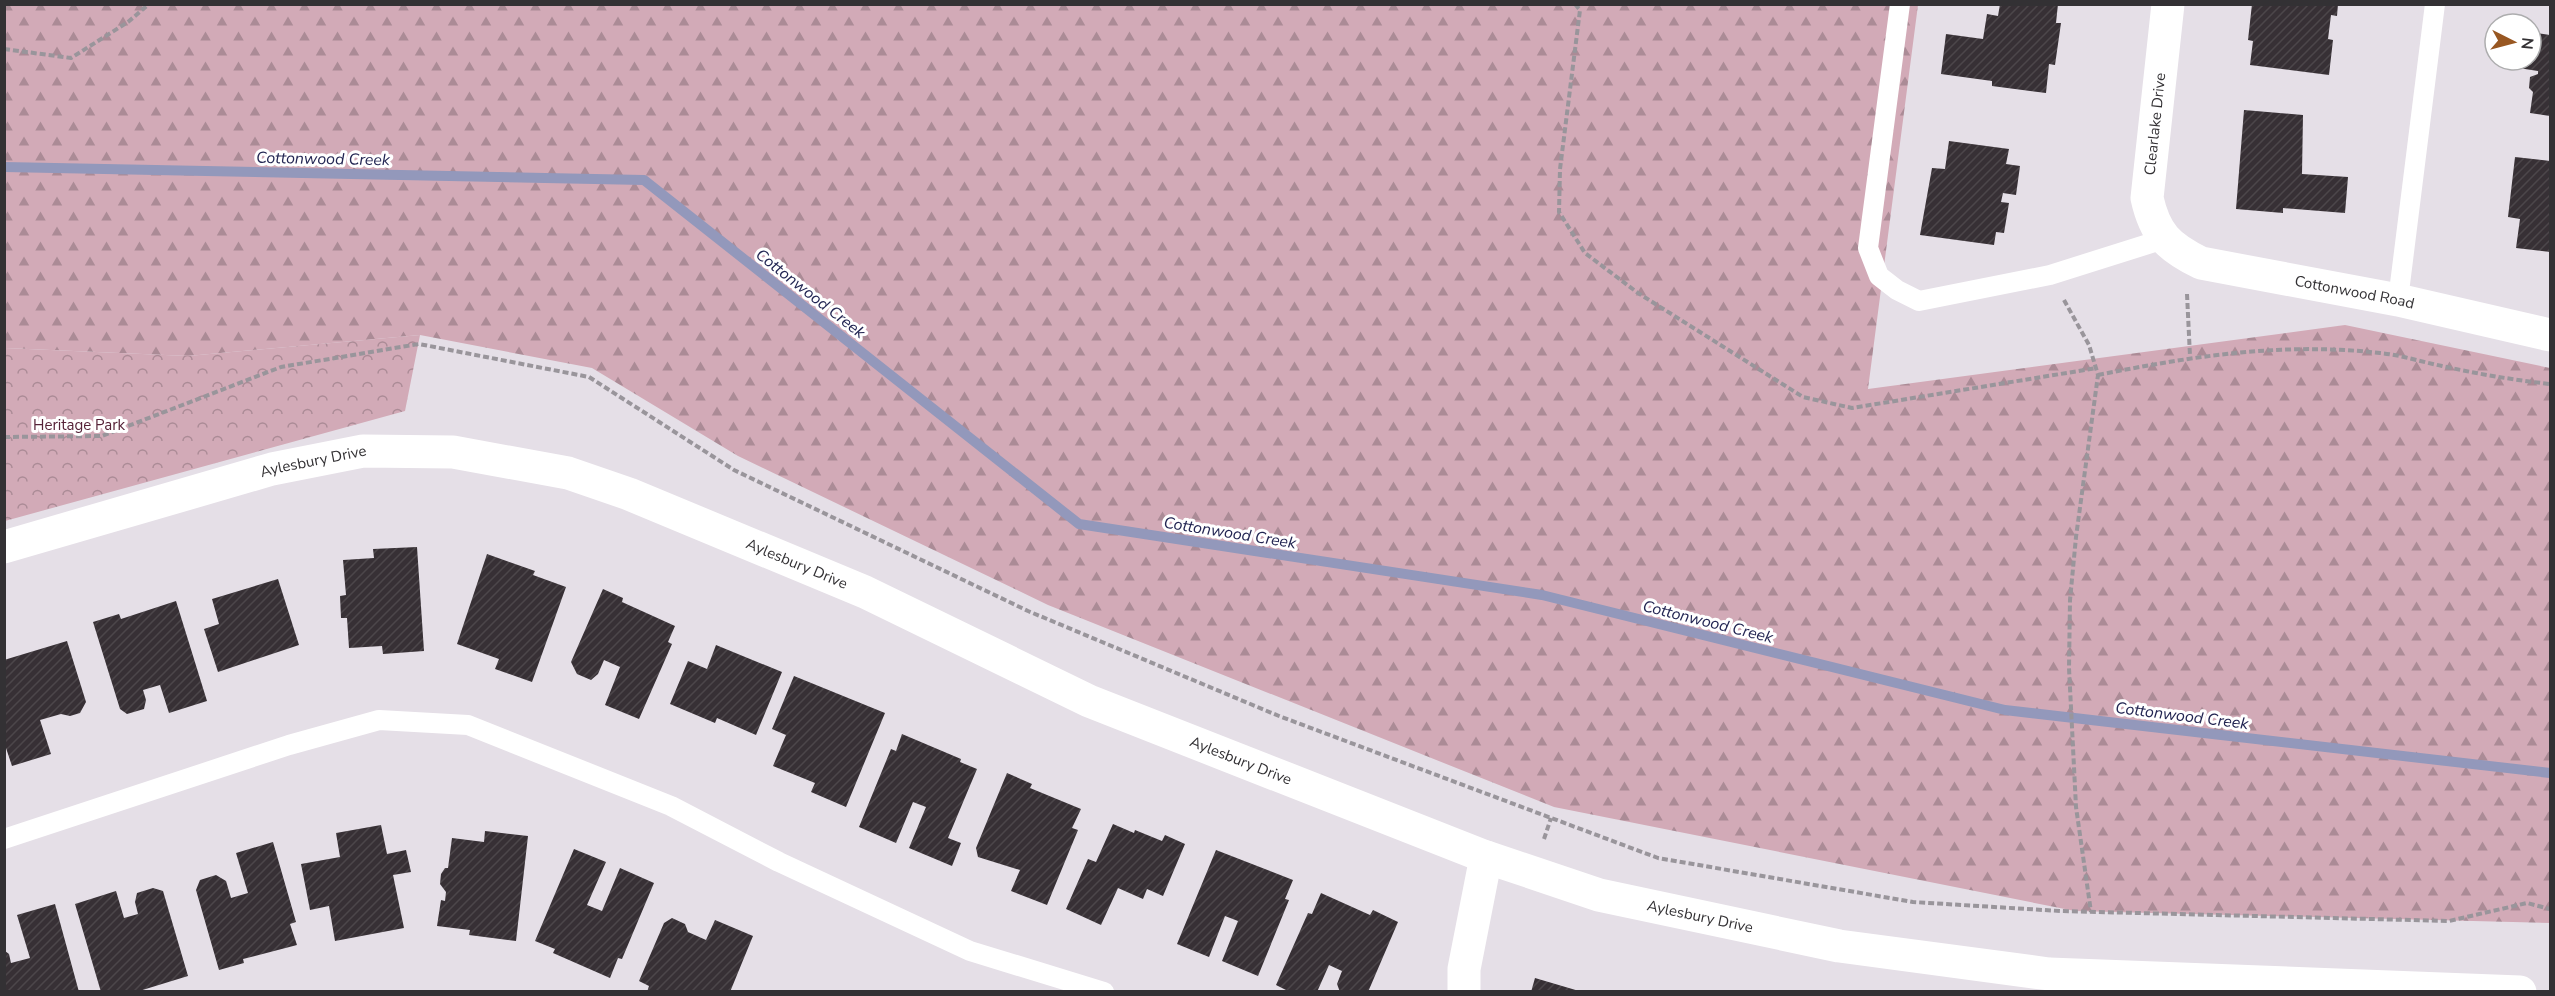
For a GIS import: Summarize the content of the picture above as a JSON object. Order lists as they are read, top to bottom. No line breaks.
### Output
{"streets":{"street":["Clearlake Drive","Cottonwood Road","Aylesbury Drive"]},"crossings":[["Clearlake Drive","Cottonwood Road"]],"water":["Cottonwood Creek"],"parks":["Heritage Park"],"north":"right"}
